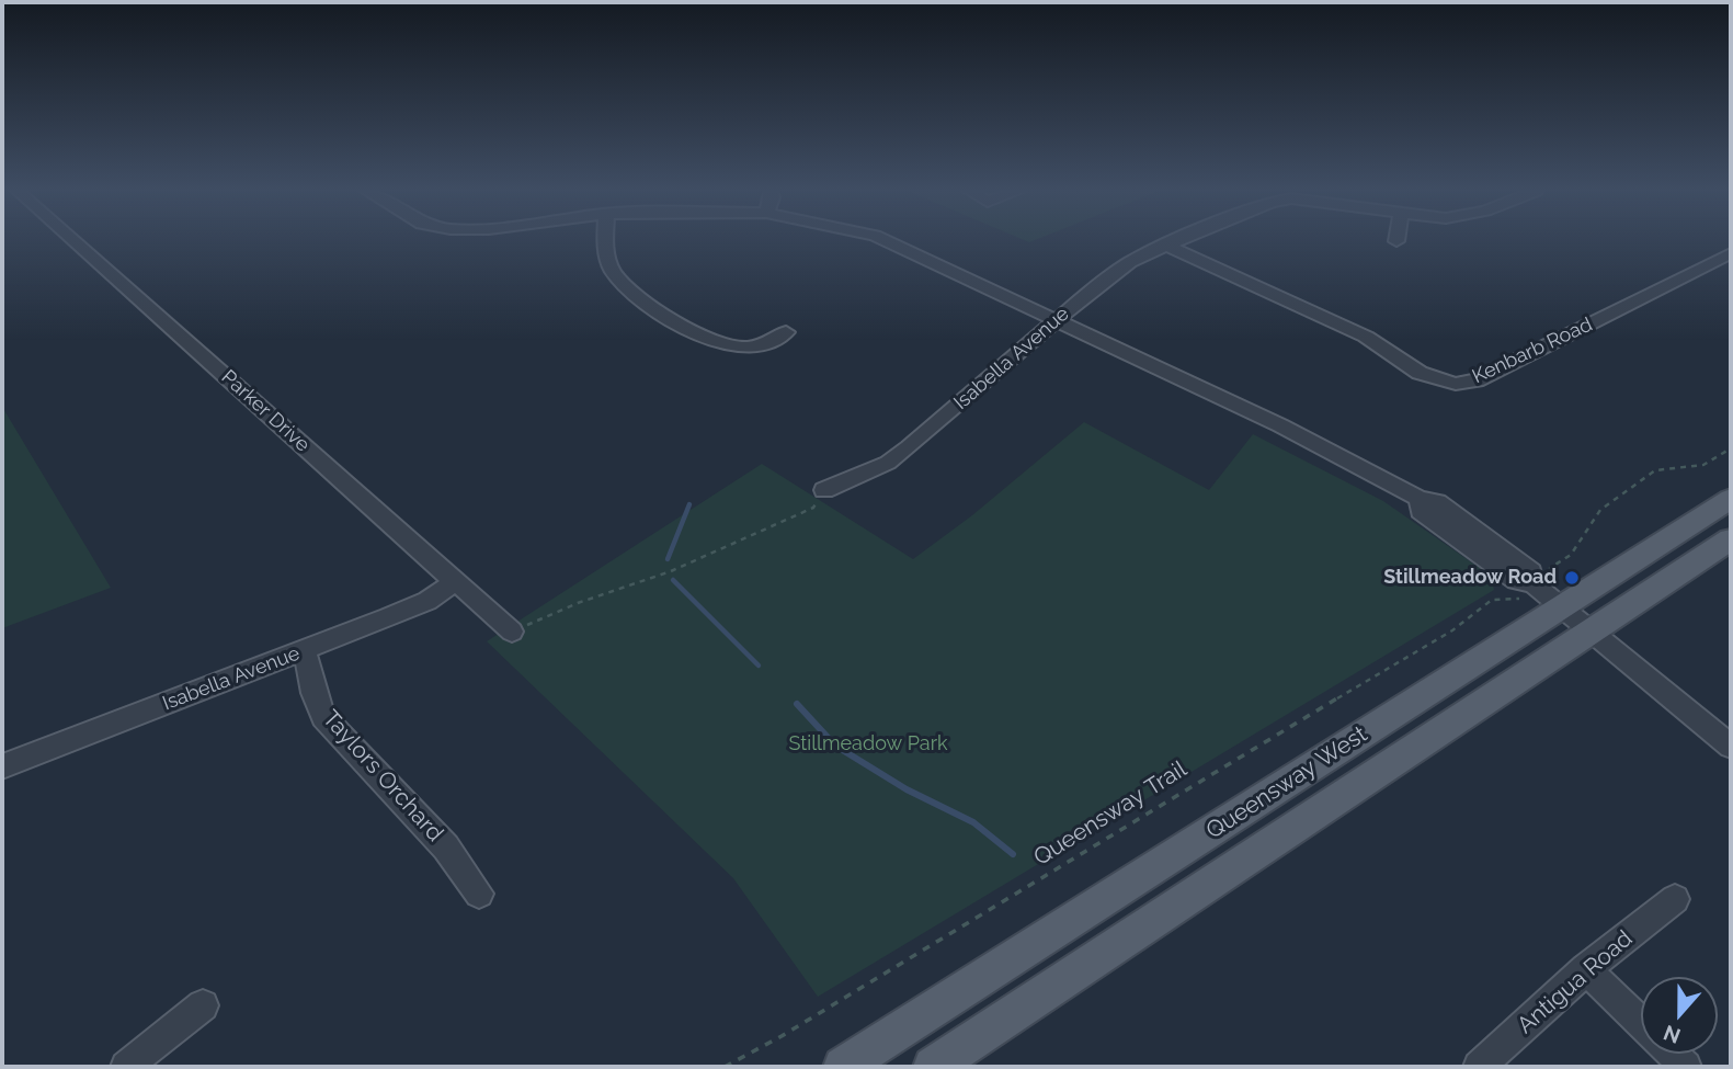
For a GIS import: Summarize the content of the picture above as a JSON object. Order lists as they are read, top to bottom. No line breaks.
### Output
{"streets":{"main road":["Queensway West"],"street":["Kenbarb Road","Isabella Avenue","Parker Drive","Taylors Orchard","Antigua Road"],"path":["Queensway Trail"]},"crossings":[["Kenbarb Road","Isabella Avenue"],["Isabella Avenue","Parker Drive"],["Isabella Avenue","Taylors Orchard"],["Queensway West","Queensway Trail"]],"parks":["Stillmeadow Park"],"places":["Stillmeadow Road"],"north":"bottom"}
